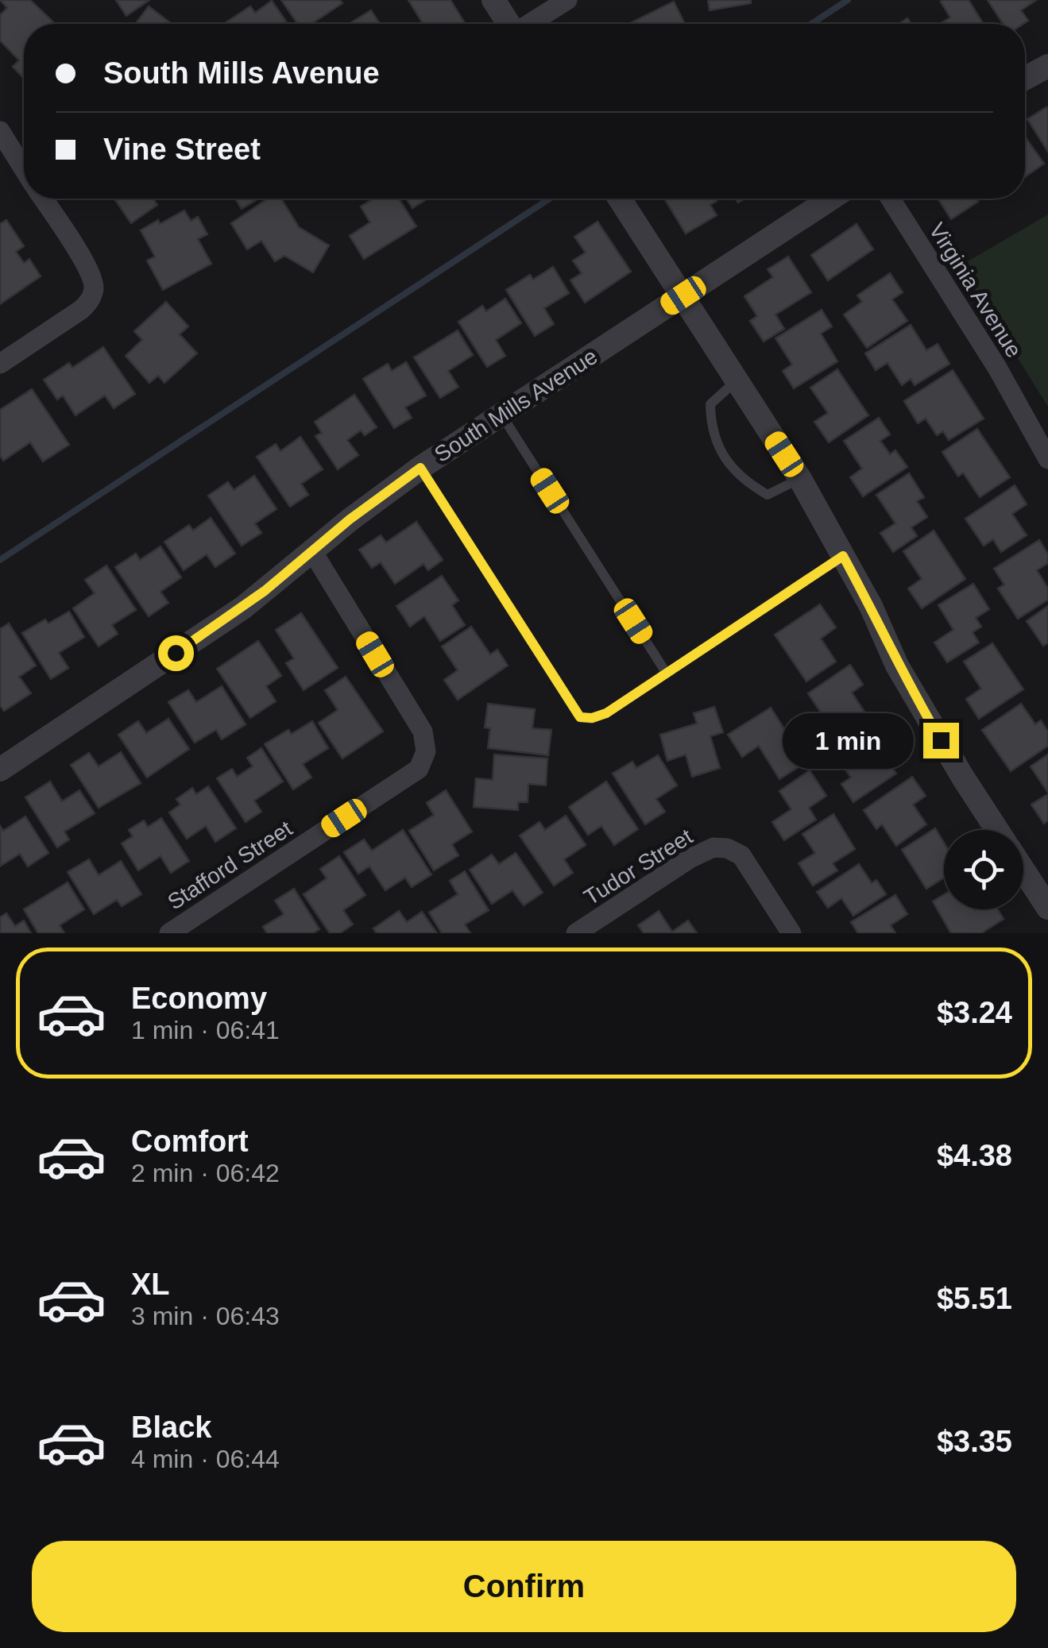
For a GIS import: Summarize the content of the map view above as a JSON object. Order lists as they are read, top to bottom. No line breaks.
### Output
{"streets":{"street":["Virginia Avenue","South Mills Avenue","Stafford Street","Tudor Street"]},"crossings":[["South Mills Avenue","Stafford Street"]],"page":{"banner":["South Mills Avenue","Vine Street"],"bubble":"1 min","list":[{"name":"Economy","note":"1 min · 06:41","value":"$3.24"},{"name":"Comfort","note":"2 min · 06:42","value":"$4.38"},{"name":"XL","note":"3 min · 06:43","value":"$5.51"},{"name":"Black","note":"4 min · 06:44","value":"$3.35"}],"buttons":"Confirm"}}
